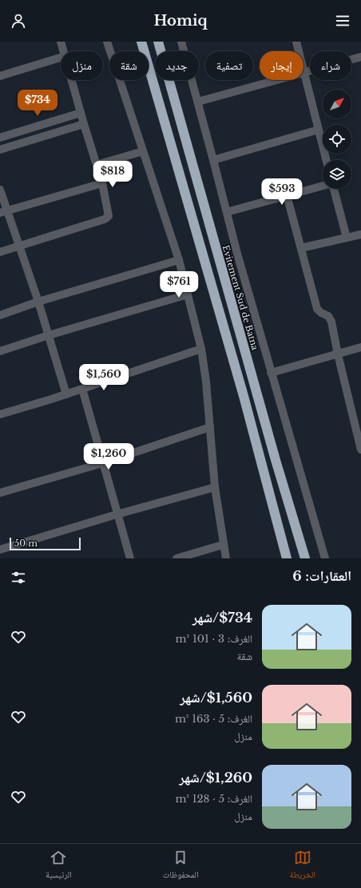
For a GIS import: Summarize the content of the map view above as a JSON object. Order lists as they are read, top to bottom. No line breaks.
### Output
{"streets":{"highway":["Evitement Sud de Batna"]},"scale_bar":"50 m","north":"top right","page":{"header":"Homiq","chip":["شراء","إيجار","تصفية","جديد","شقة","منزل"],"price":["$734","$818","$593","$761","$1,560","$1,260"],"scale":"50 m","heading":"العقارات: 6","list":[{"name":"$734/شهر","note":"الغرف: 3 · 101 m² · شقة"},{"name":"$1,560/شهر","note":"الغرف: 5 · 163 m² · منزل"},{"name":"$1,260/شهر","note":"الغرف: 5 · 128 m² · منزل"}],"tabs":["الخريطة","المحفوظات","الرئيسية"]}}
